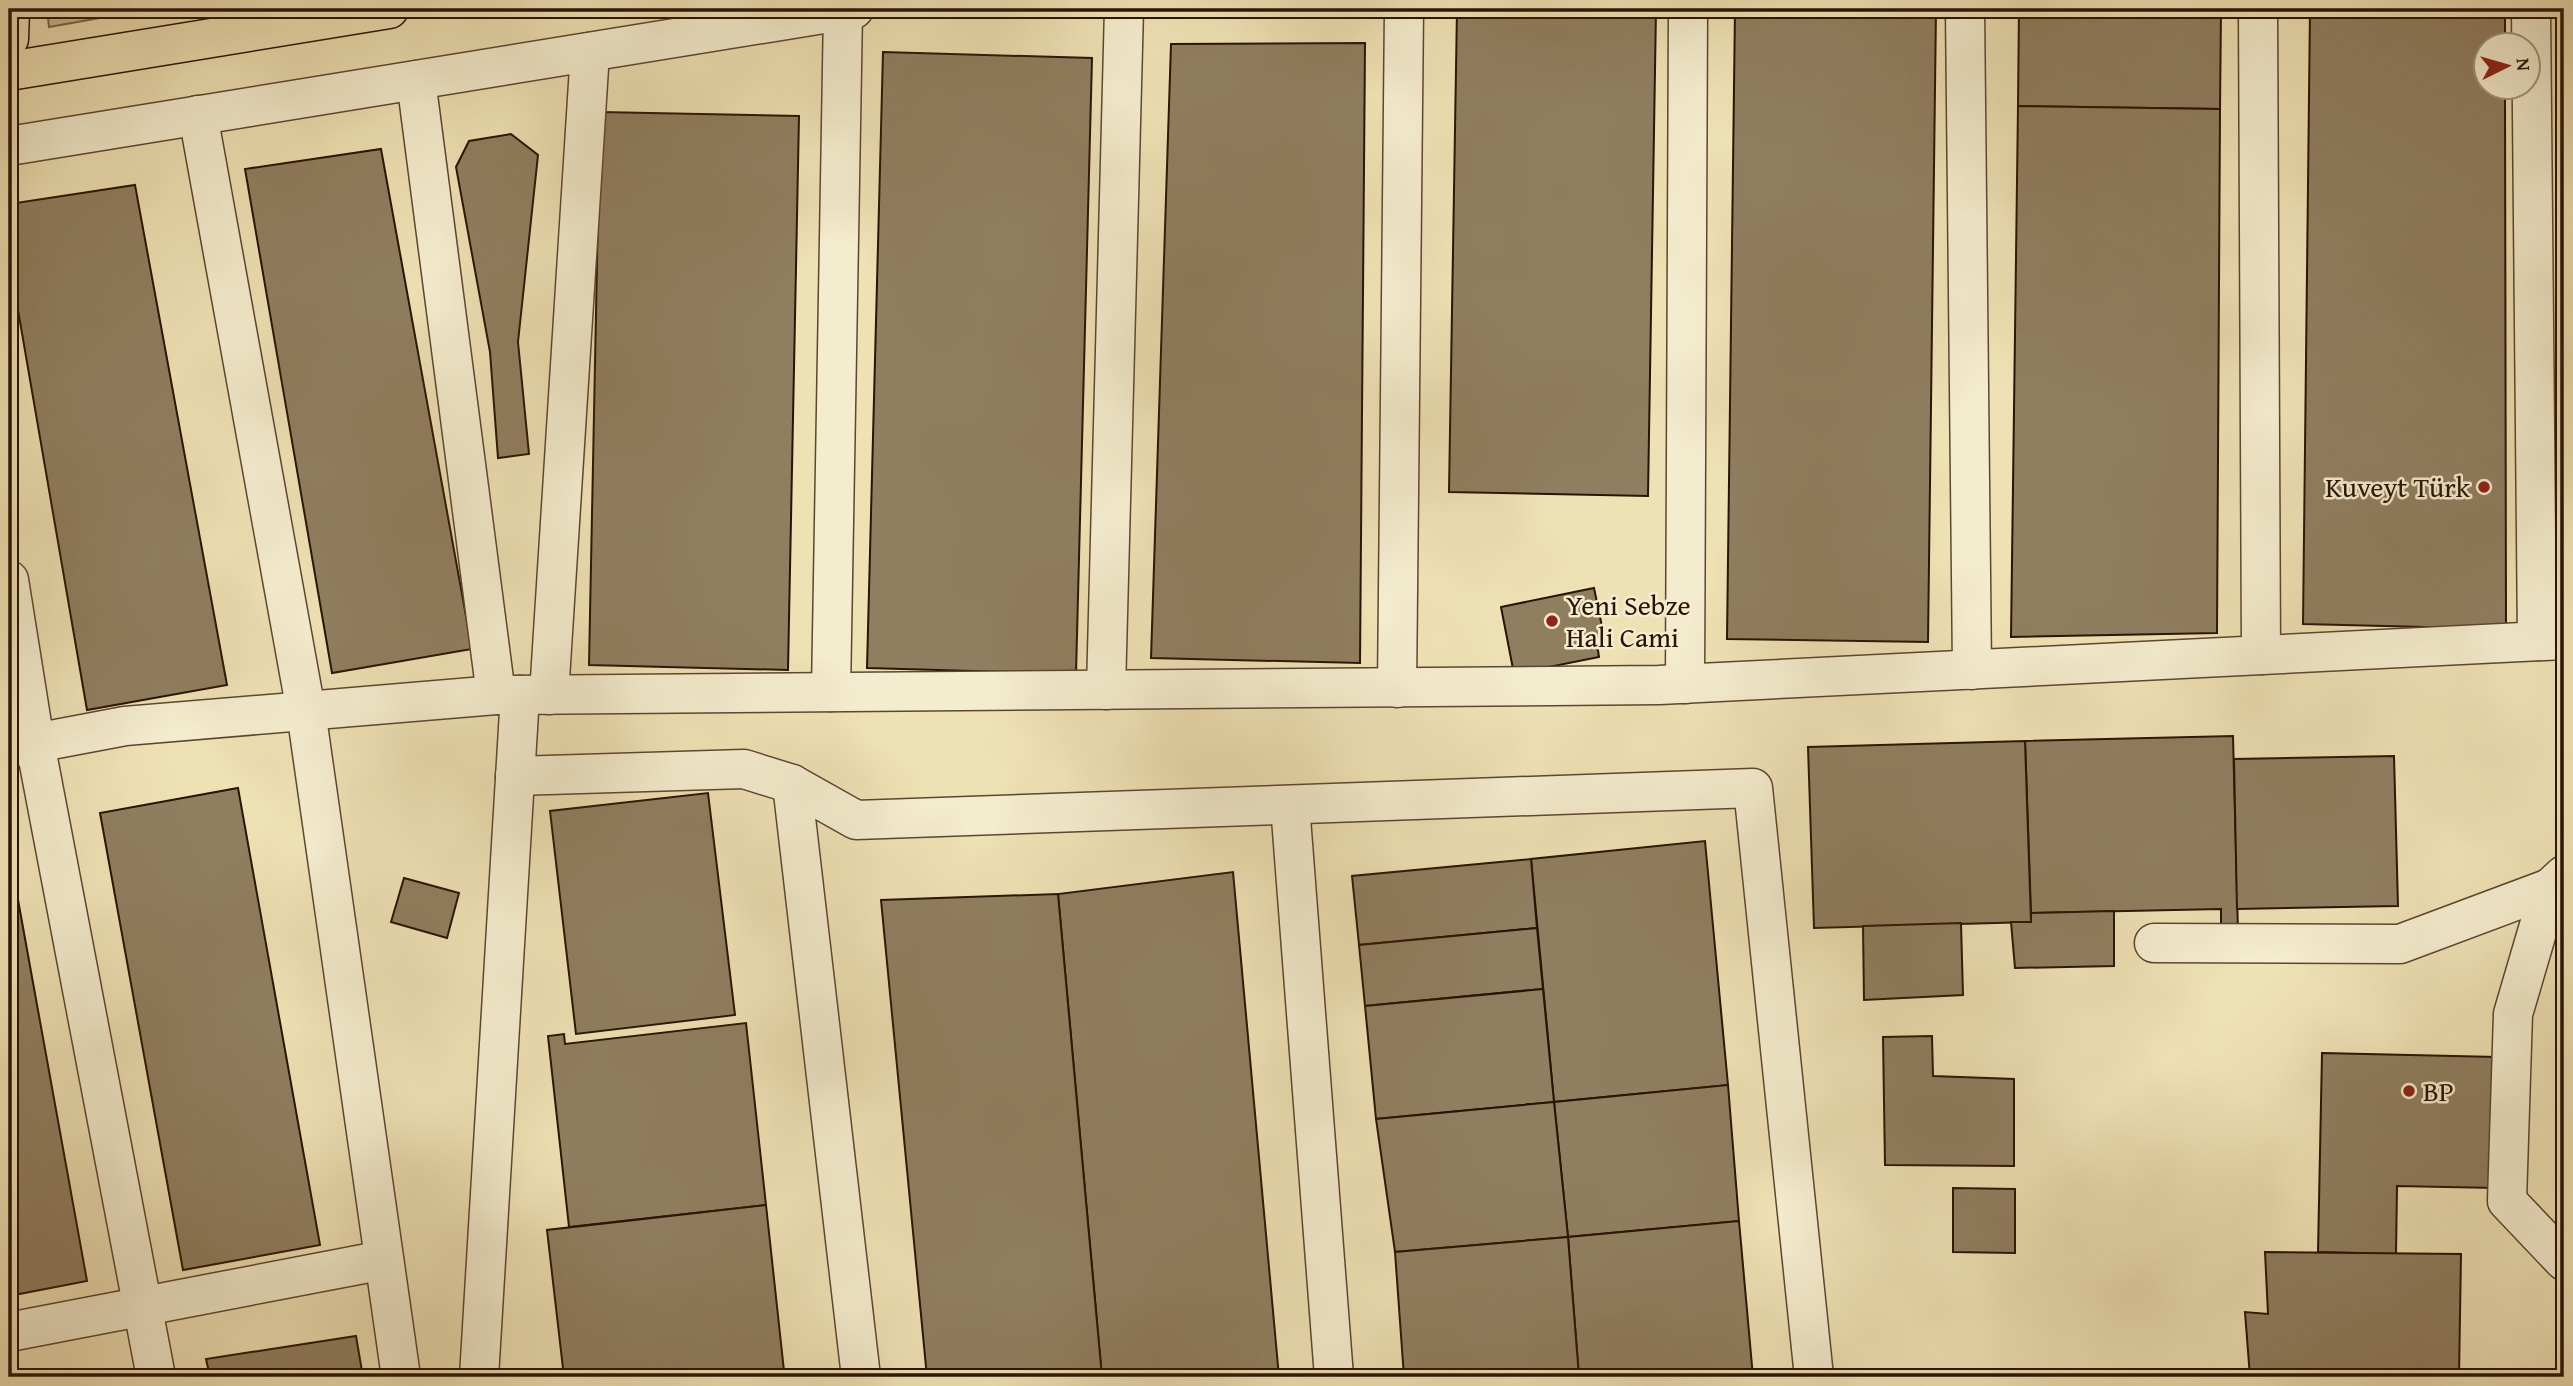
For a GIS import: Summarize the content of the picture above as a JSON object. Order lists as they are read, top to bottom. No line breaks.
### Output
{"places":["Kuveyt Türk","Yeni Sebze Hali Cami","BP"],"north":"right"}
